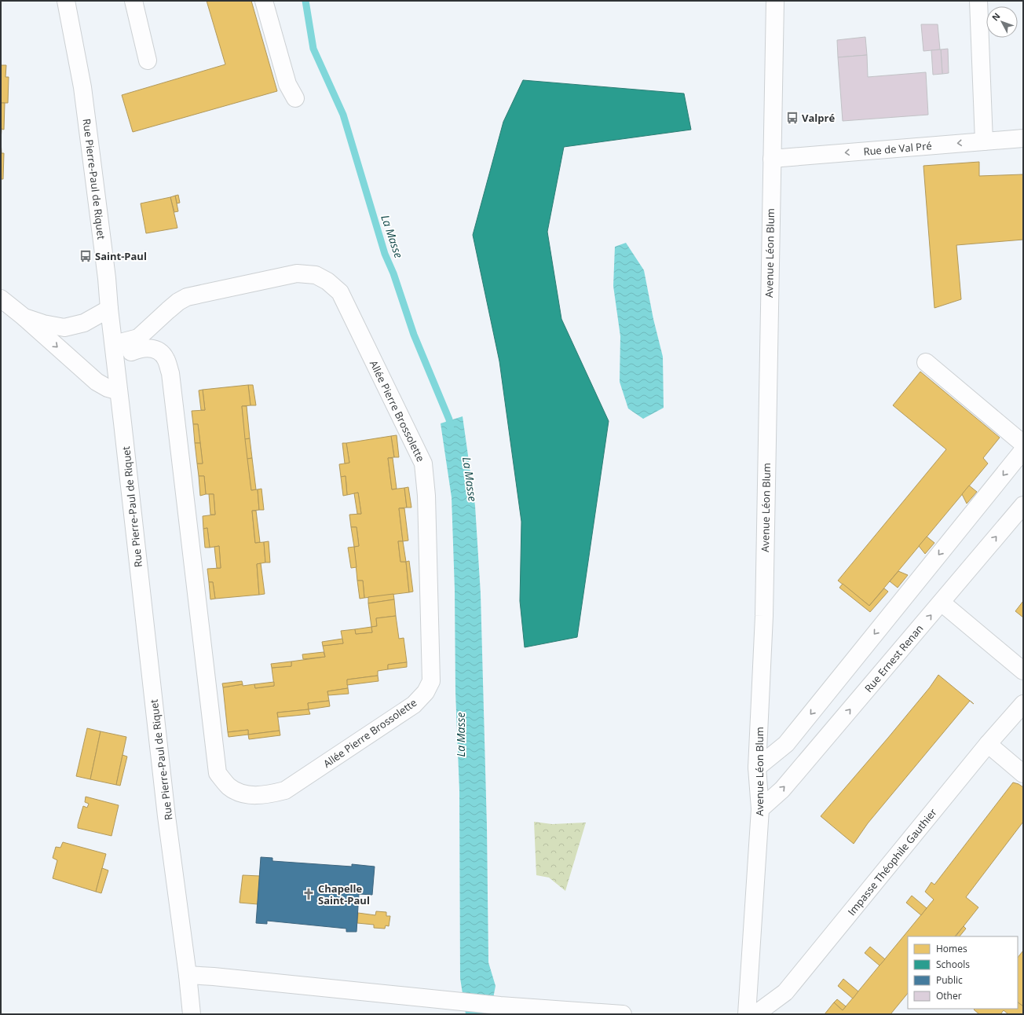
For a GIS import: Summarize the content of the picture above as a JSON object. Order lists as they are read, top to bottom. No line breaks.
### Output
{"streets":{"street":["Rue de Val Pré","Rue Pierre-Paul de Riquet","Avenue Léon Blum","Allée Pierre Brossolette","Rue Ernest Renan","Impasse Théophile Gauthier"]},"crossings":[["Rue de Val Pré","Avenue Léon Blum"],["Avenue Léon Blum","Rue Ernest Renan"]],"one_way":["Rue de Val Pré"],"water":["La Masse"],"places":{"bus stop":["Valpré","Saint-Paul"],"church":["Chapelle Saint-Paul"]},"legend":["Homes","Schools","Public","Other"],"north":"top left"}
